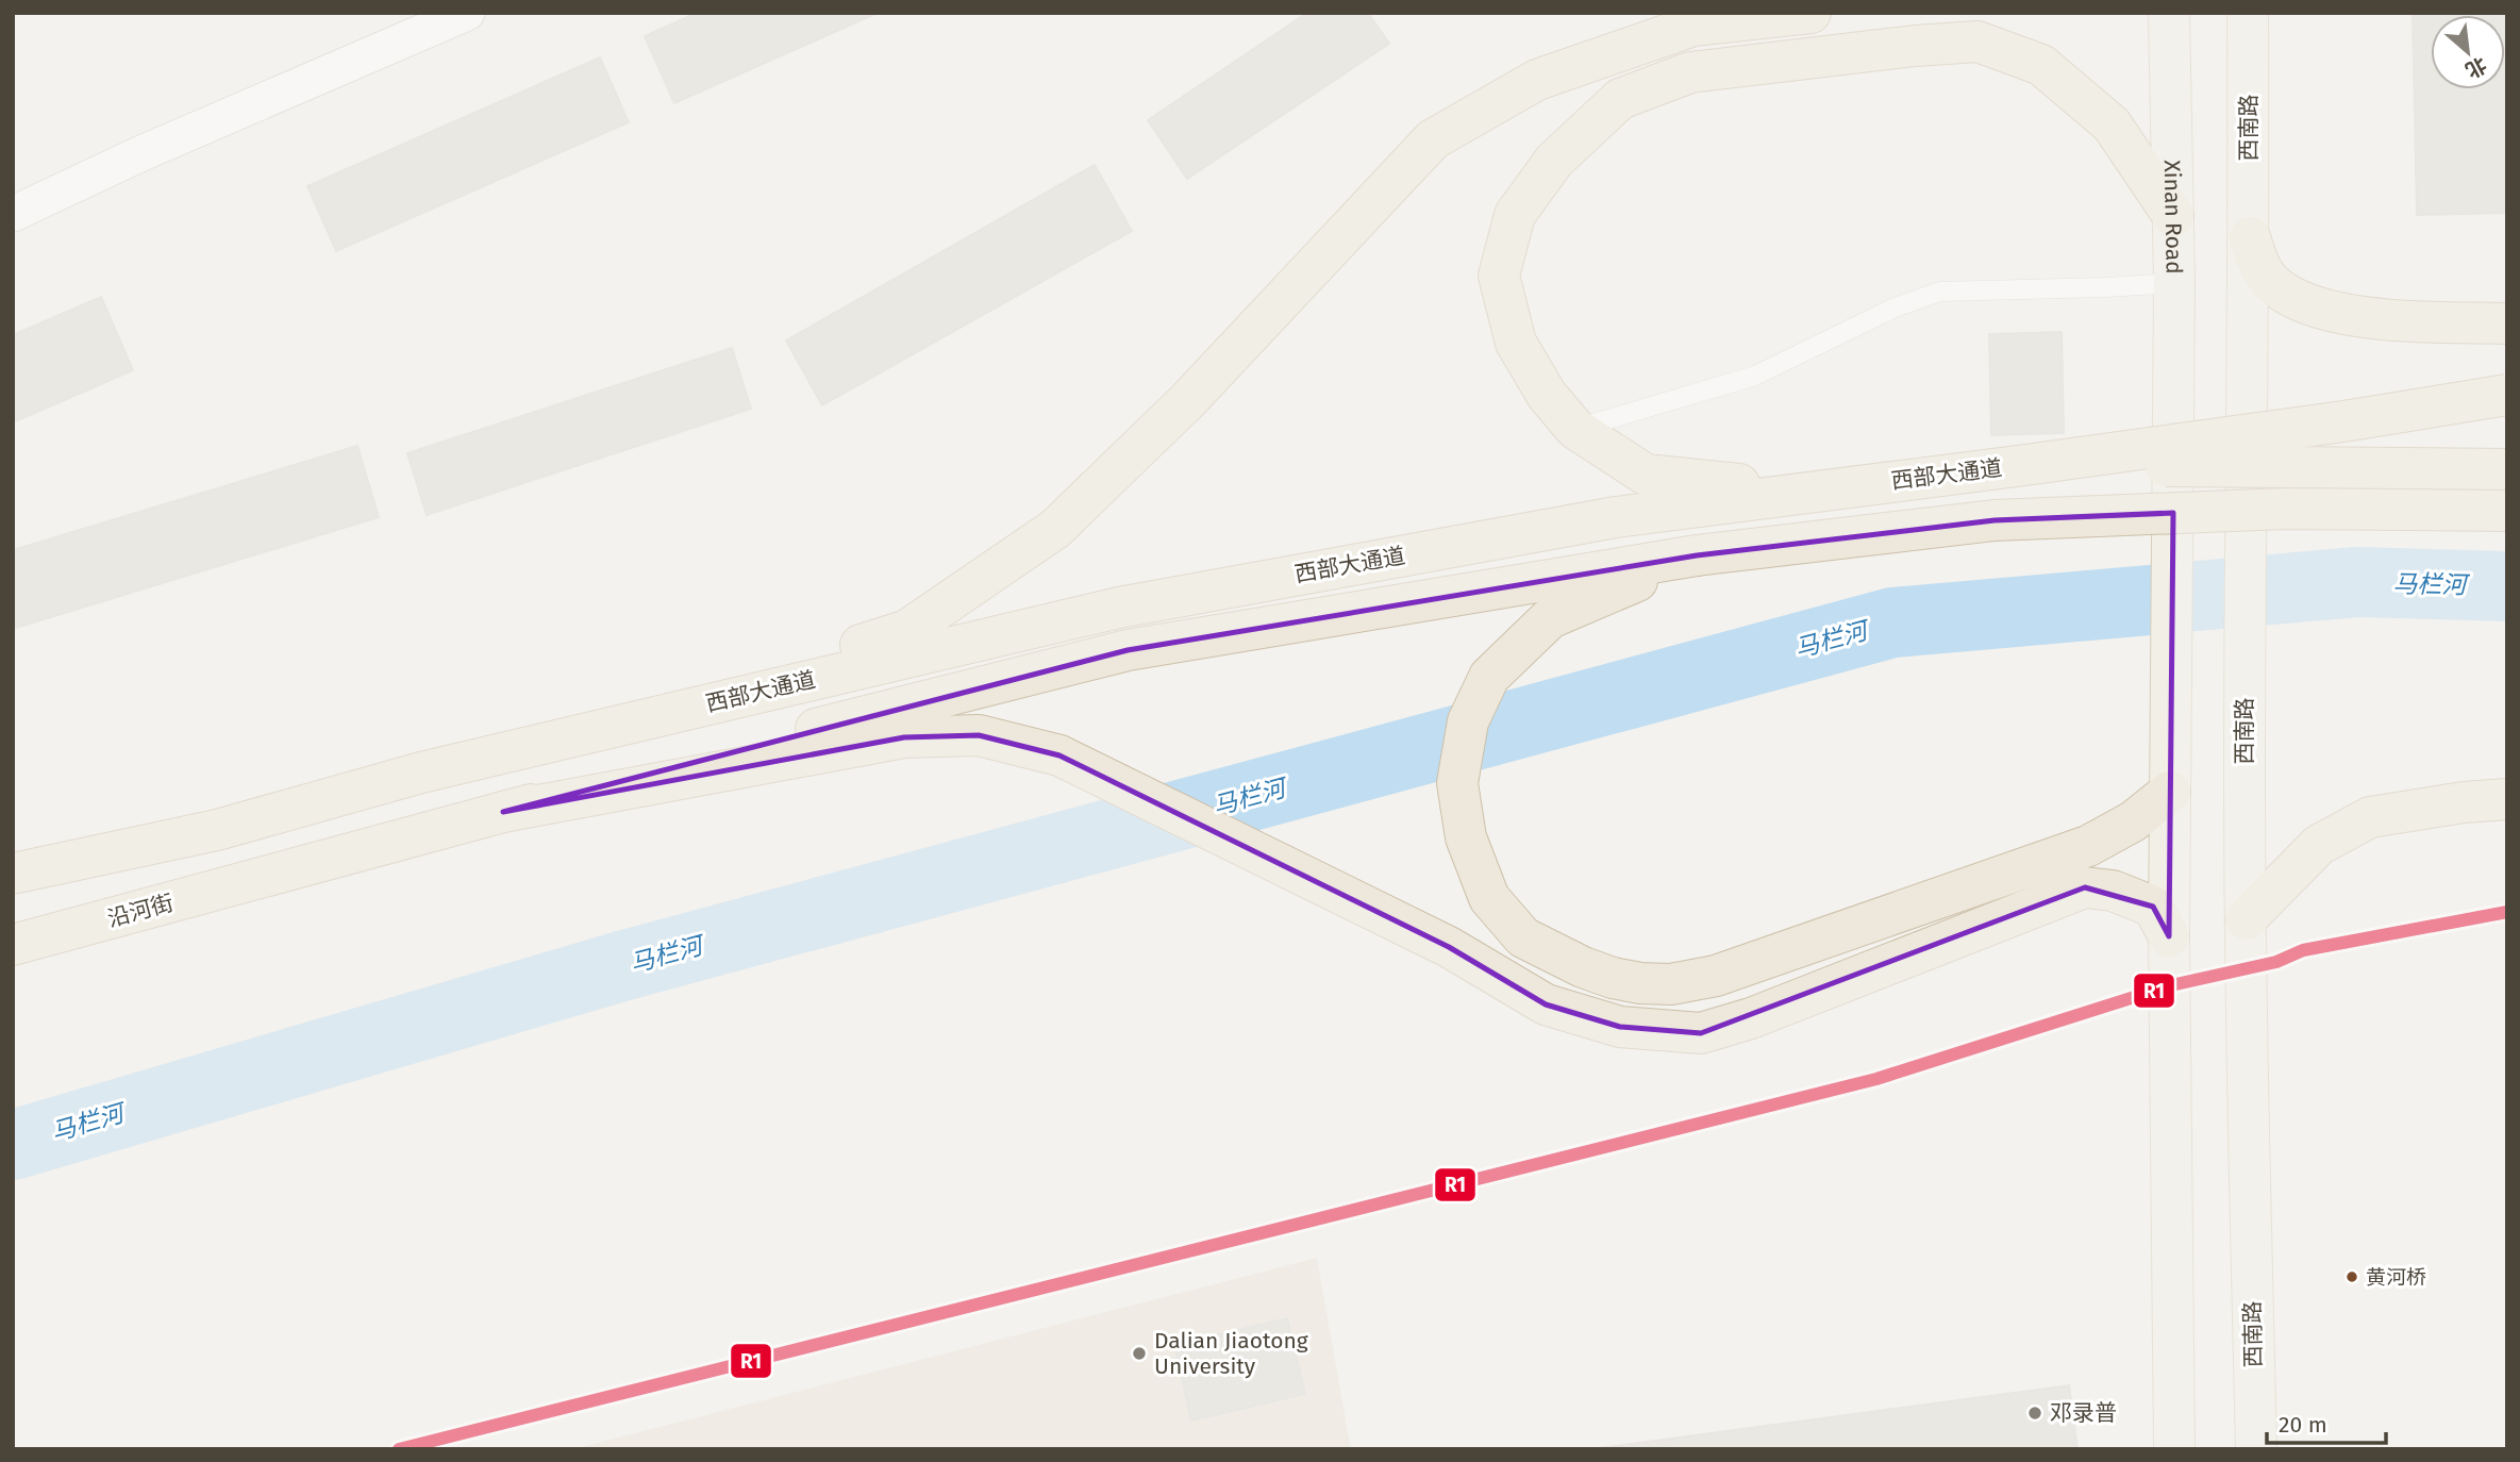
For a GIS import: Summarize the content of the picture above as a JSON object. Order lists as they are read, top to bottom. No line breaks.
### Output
{"streets":{"highway":["西部大通道","沿河街"],"main road":["西南路","Xinan Road"]},"crossings":[["西部大通道","沿河街"]],"water":["马栏河"],"places":["黄河桥","Dalian Jiaotong University","邓录普"],"lines":["transit line R1"],"scale_bar":"20 m","north":"bottom right"}
